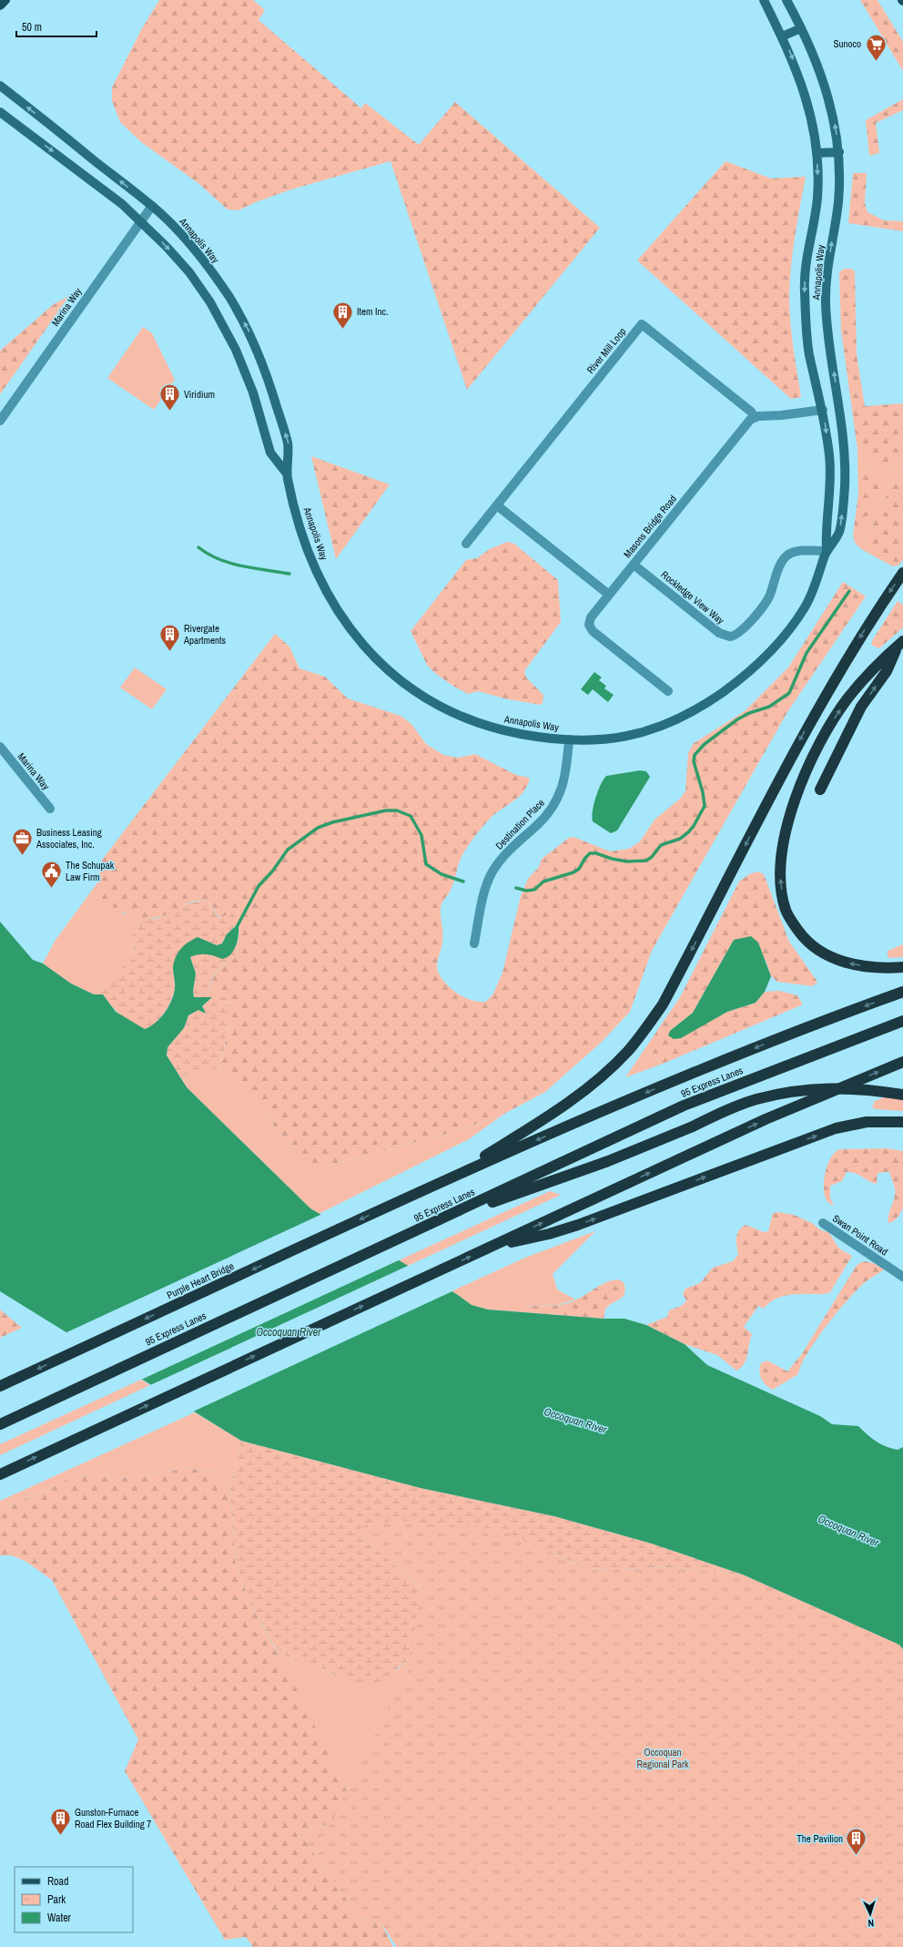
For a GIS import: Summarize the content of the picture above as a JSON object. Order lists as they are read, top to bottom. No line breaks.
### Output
{"streets":{"highway":["95 Express Lanes","Purple Heart Bridge"],"street":["Annapolis Way","Marina Way","River Mill Loop","Masons Bridge Road","Rockledge View Way","Destination Place","Swan Point Road"]},"crossings":[["Annapolis Way","Marina Way"],["Annapolis Way","Rockledge View Way"],["Annapolis Way","Destination Place"],["River Mill Loop","Masons Bridge Road"],["Masons Bridge Road","Rockledge View Way"]],"water":["Occoquan River"],"parks":["Occoquan Regional Park"],"places":{"supermarket":["Sunoco"],"building":["Item Inc.","Viridium","Rivergate Apartments","Gunston-Furnace Road Flex Building 7","The Pavilion"],"office":["Business Leasing Associates, Inc."],"public building":["The Schupak Law Firm"]},"legend":["Road","Park","Water"],"scale_bar":"50 m","north":"bottom"}
